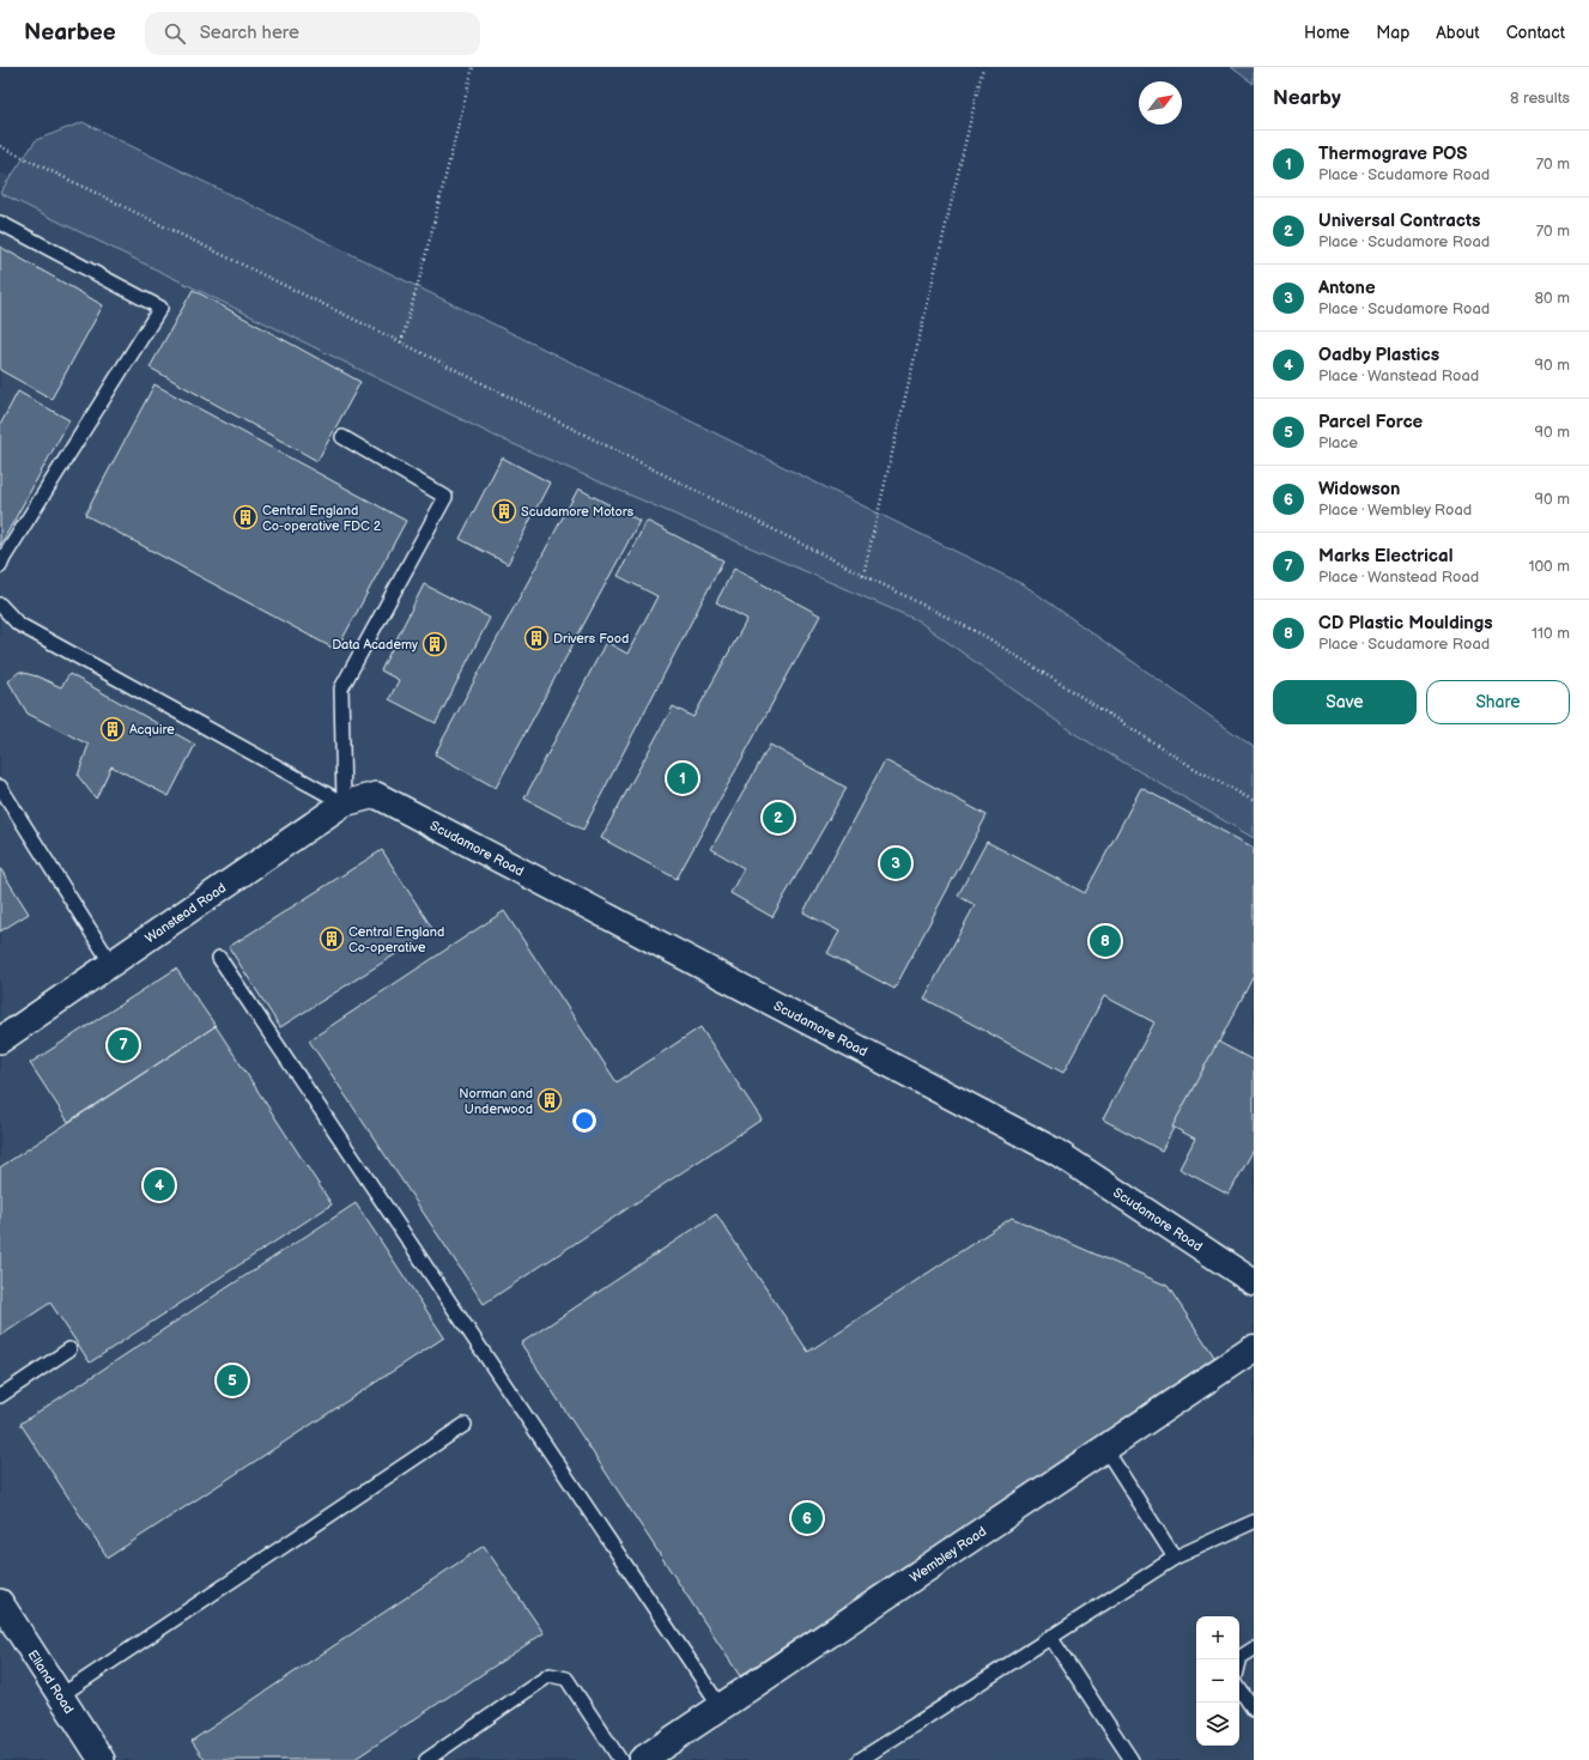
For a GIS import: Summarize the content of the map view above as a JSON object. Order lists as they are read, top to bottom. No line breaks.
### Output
{"streets":{"street":["Scudamore Road","Wanstead Road","Wembley Road","Elland Road"]},"crossings":[["Scudamore Road","Wanstead Road"]],"places":{"building":["Scudamore Motors","Central England Co-operative FDC 2","Drivers Food","Data Academy","Acquire","Central England Co-operative","Norman and Underwood"]},"north":"top right","page":{"header":"Nearbee","search":"Search here","nav":["Home","Map","About","Contact"],"heading":["Nearby","8 results"],"list":[{"mark":"1","name":"Thermograve POS","note":"Place · Scudamore Road","value":"70 m"},{"mark":"2","name":"Universal Contracts","note":"Place · Scudamore Road","value":"70 m"},{"mark":"3","name":"Antone","note":"Place · Scudamore Road","value":"80 m"},{"mark":"4","name":"Oadby Plastics","note":"Place · Wanstead Road","value":"90 m"},{"mark":"5","name":"Parcel Force","note":"Place","value":"90 m"},{"mark":"6","name":"Widowson","note":"Place · Wembley Road","value":"90 m"},{"mark":"7","name":"Marks Electrical","note":"Place · Wanstead Road","value":"100 m"},{"mark":"8","name":"CD Plastic Mouldings","note":"Place · Scudamore Road","value":"110 m"}],"buttons":["Save","Share"],"pins":["1","2","3","8","7","4","5","6"],"map_buttons":["+","−"]}}
